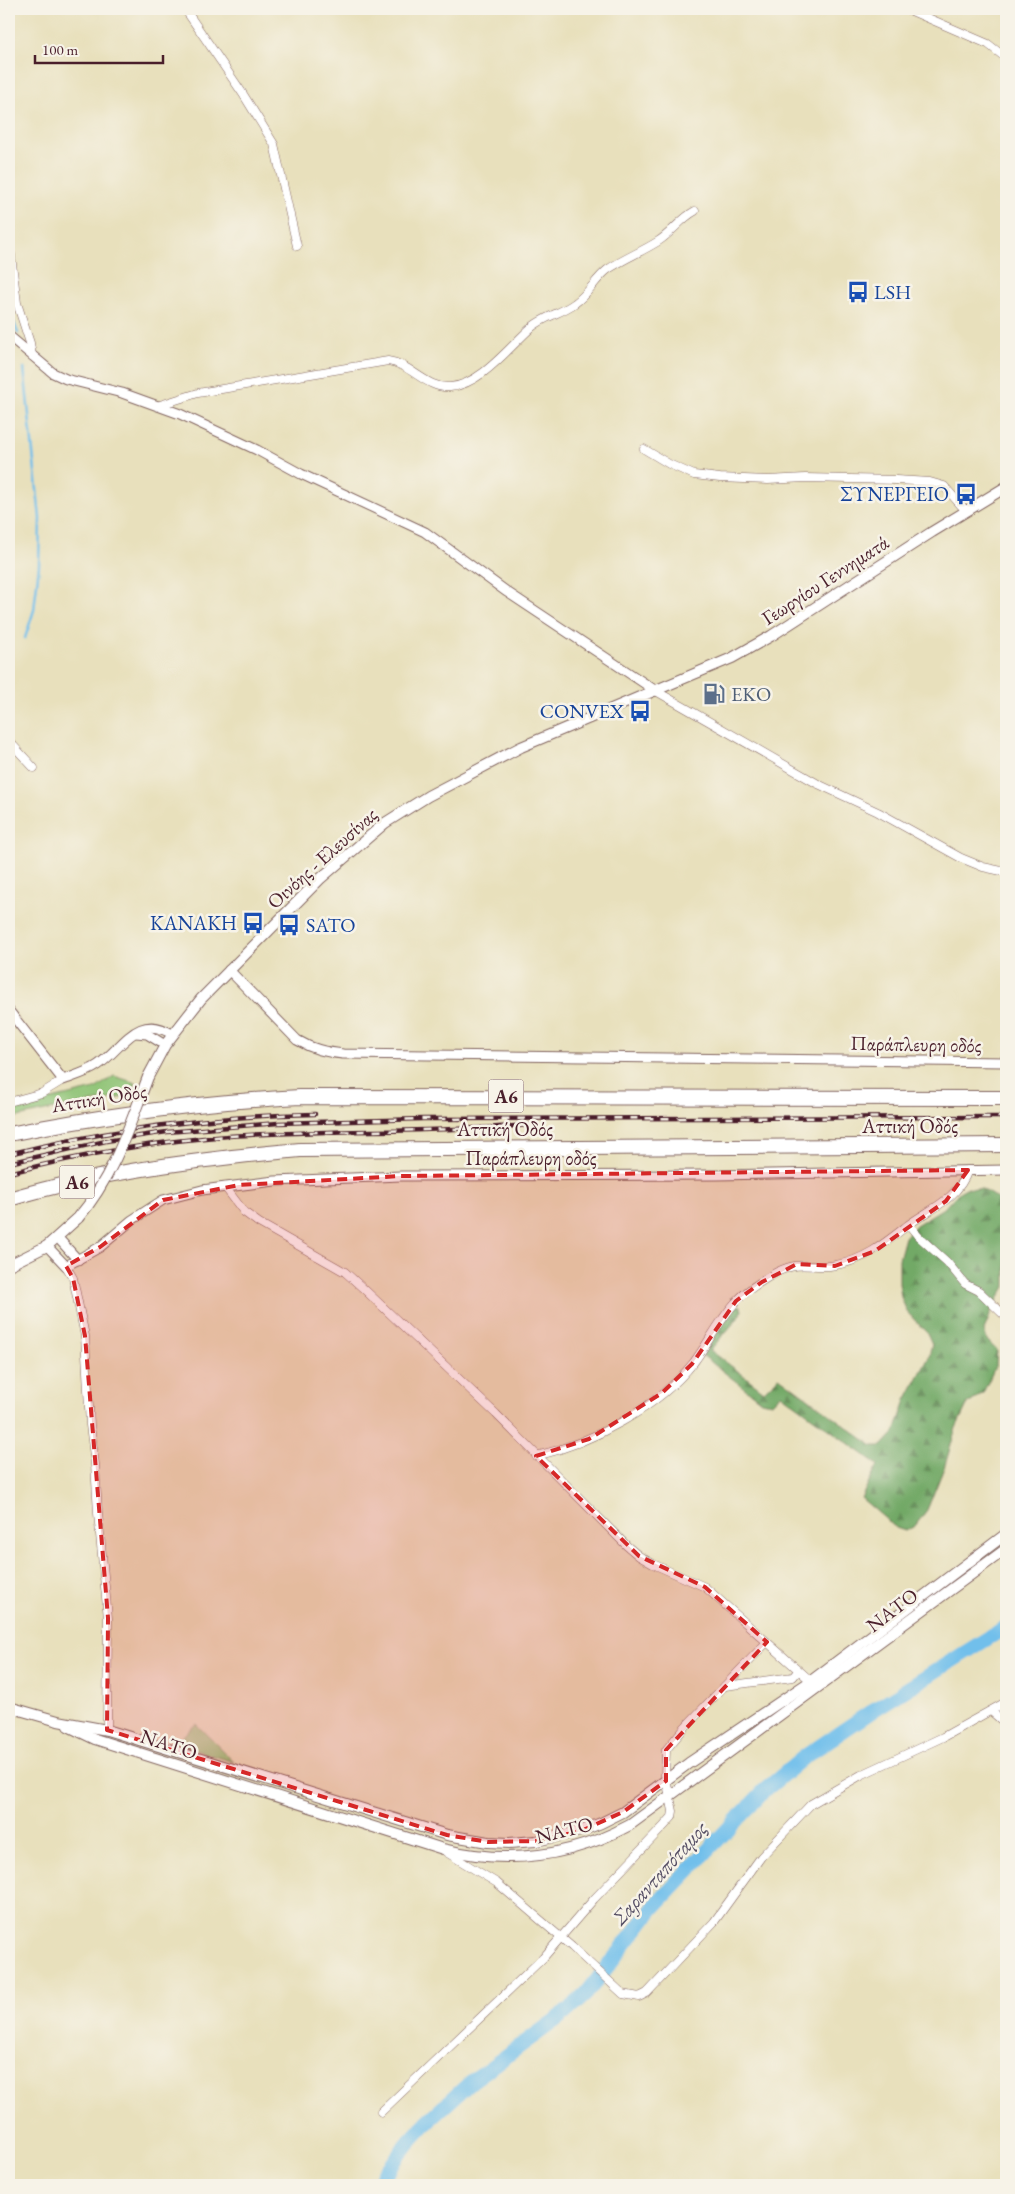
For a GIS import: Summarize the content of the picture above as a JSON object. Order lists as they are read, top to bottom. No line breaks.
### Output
{"streets":{"highway":["Α6","Αττική Οδός"],"main road":["Γεωργίου Γεννηματά","Οινόης - Ελευσίνας","ΝΑΤΟ"],"street":["Παράπλευρη οδός"]},"crossings":[["Γεωργίου Γεννηματά","Οινόης - Ελευσίνας"],["Οινόης - Ελευσίνας","Παράπλευρη οδός"]],"water":["Σαρανταπόταμος"],"places":{"bus stop":["LSH","ΣΥΝΕΡΓΕΙΟ","CONVEX","ΚΑΝΑΚΗ","SATO"],"fuel station":["EKO"]},"scale_bar":"100 m"}
